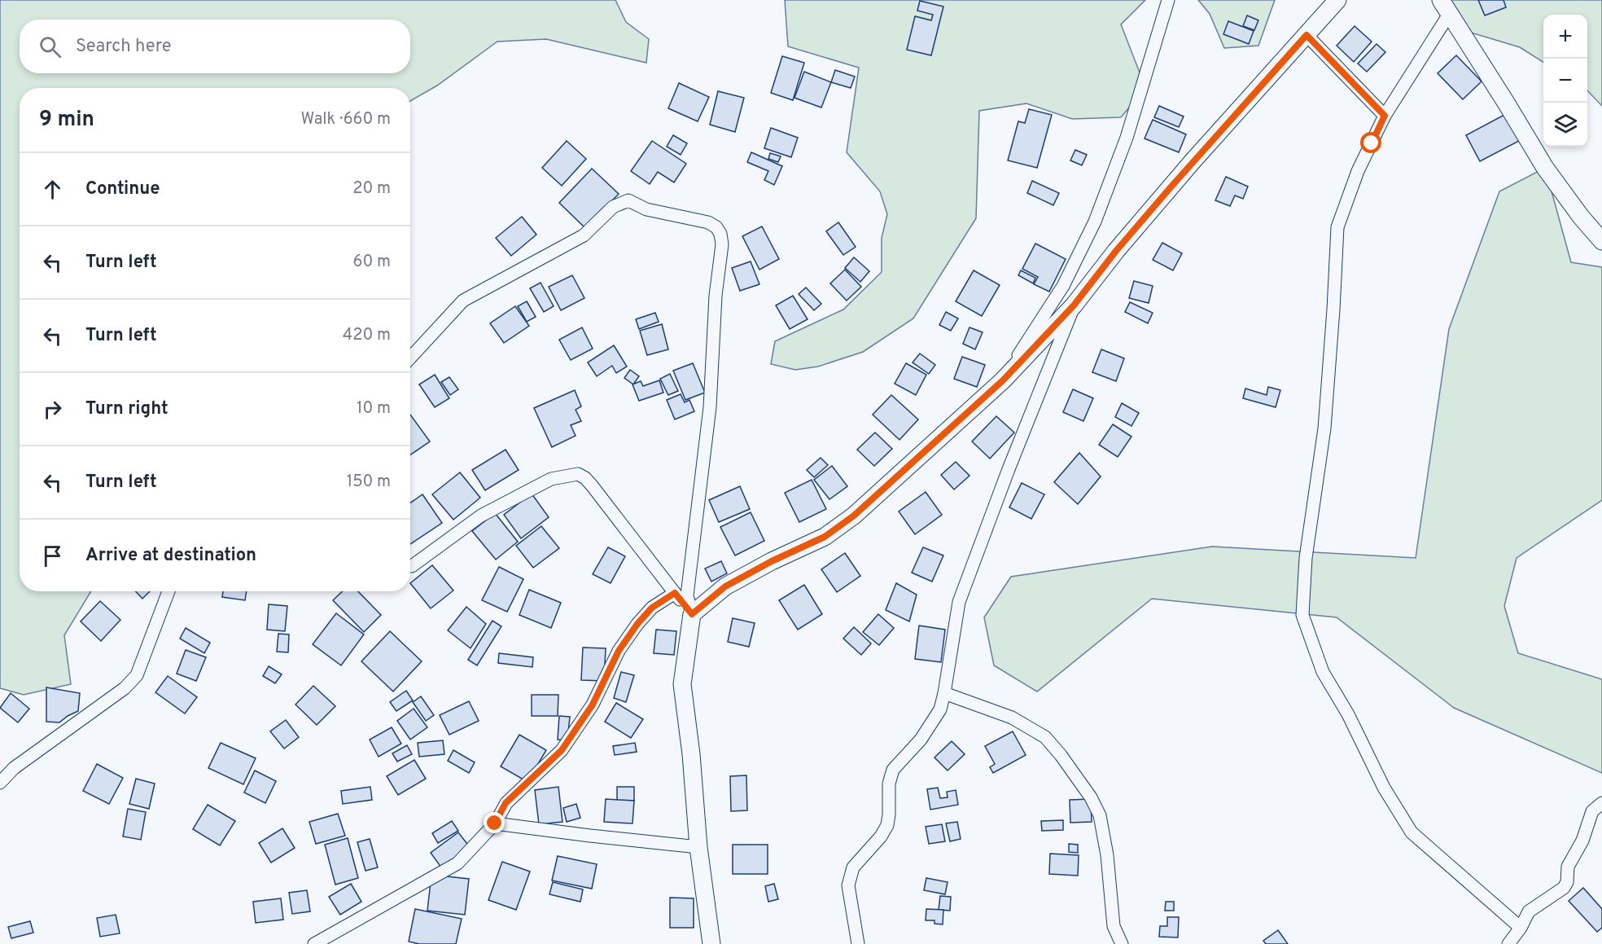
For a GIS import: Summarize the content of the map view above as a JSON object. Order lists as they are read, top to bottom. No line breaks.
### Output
{"page":{"map_buttons":["+","−"],"search":"Search here","heading":["9 min","Walk · 660 m"],"list":[["Continue","20 m"],["Turn left","60 m"],["Turn left","420 m"],["Turn right","10 m"],["Turn left","150 m"],"Arrive at destination"]}}
